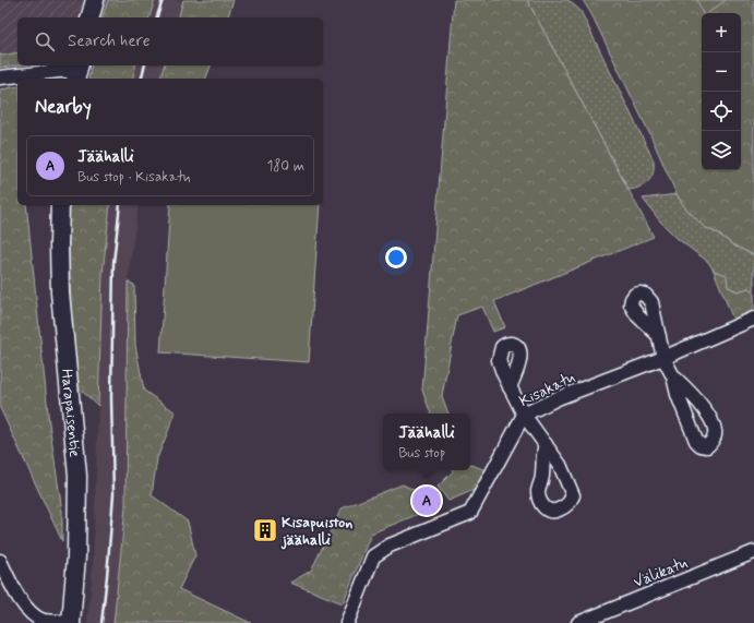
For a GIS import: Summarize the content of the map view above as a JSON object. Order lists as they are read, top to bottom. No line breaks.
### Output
{"streets":{"main road":["Harapaisentie"],"street":["Kisakatu","Välikatu"]},"places":{"building":["Kisapuiston jäähalli"]},"page":{"map_buttons":["+","−"],"search":"Search here","heading":"Nearby","list":[{"mark":"A","name":"Jäähalli","note":"Bus stop · Kisakatu","value":"180 m"}],"popup":["Jäähalli","Bus stop"],"pins":"A"}}
